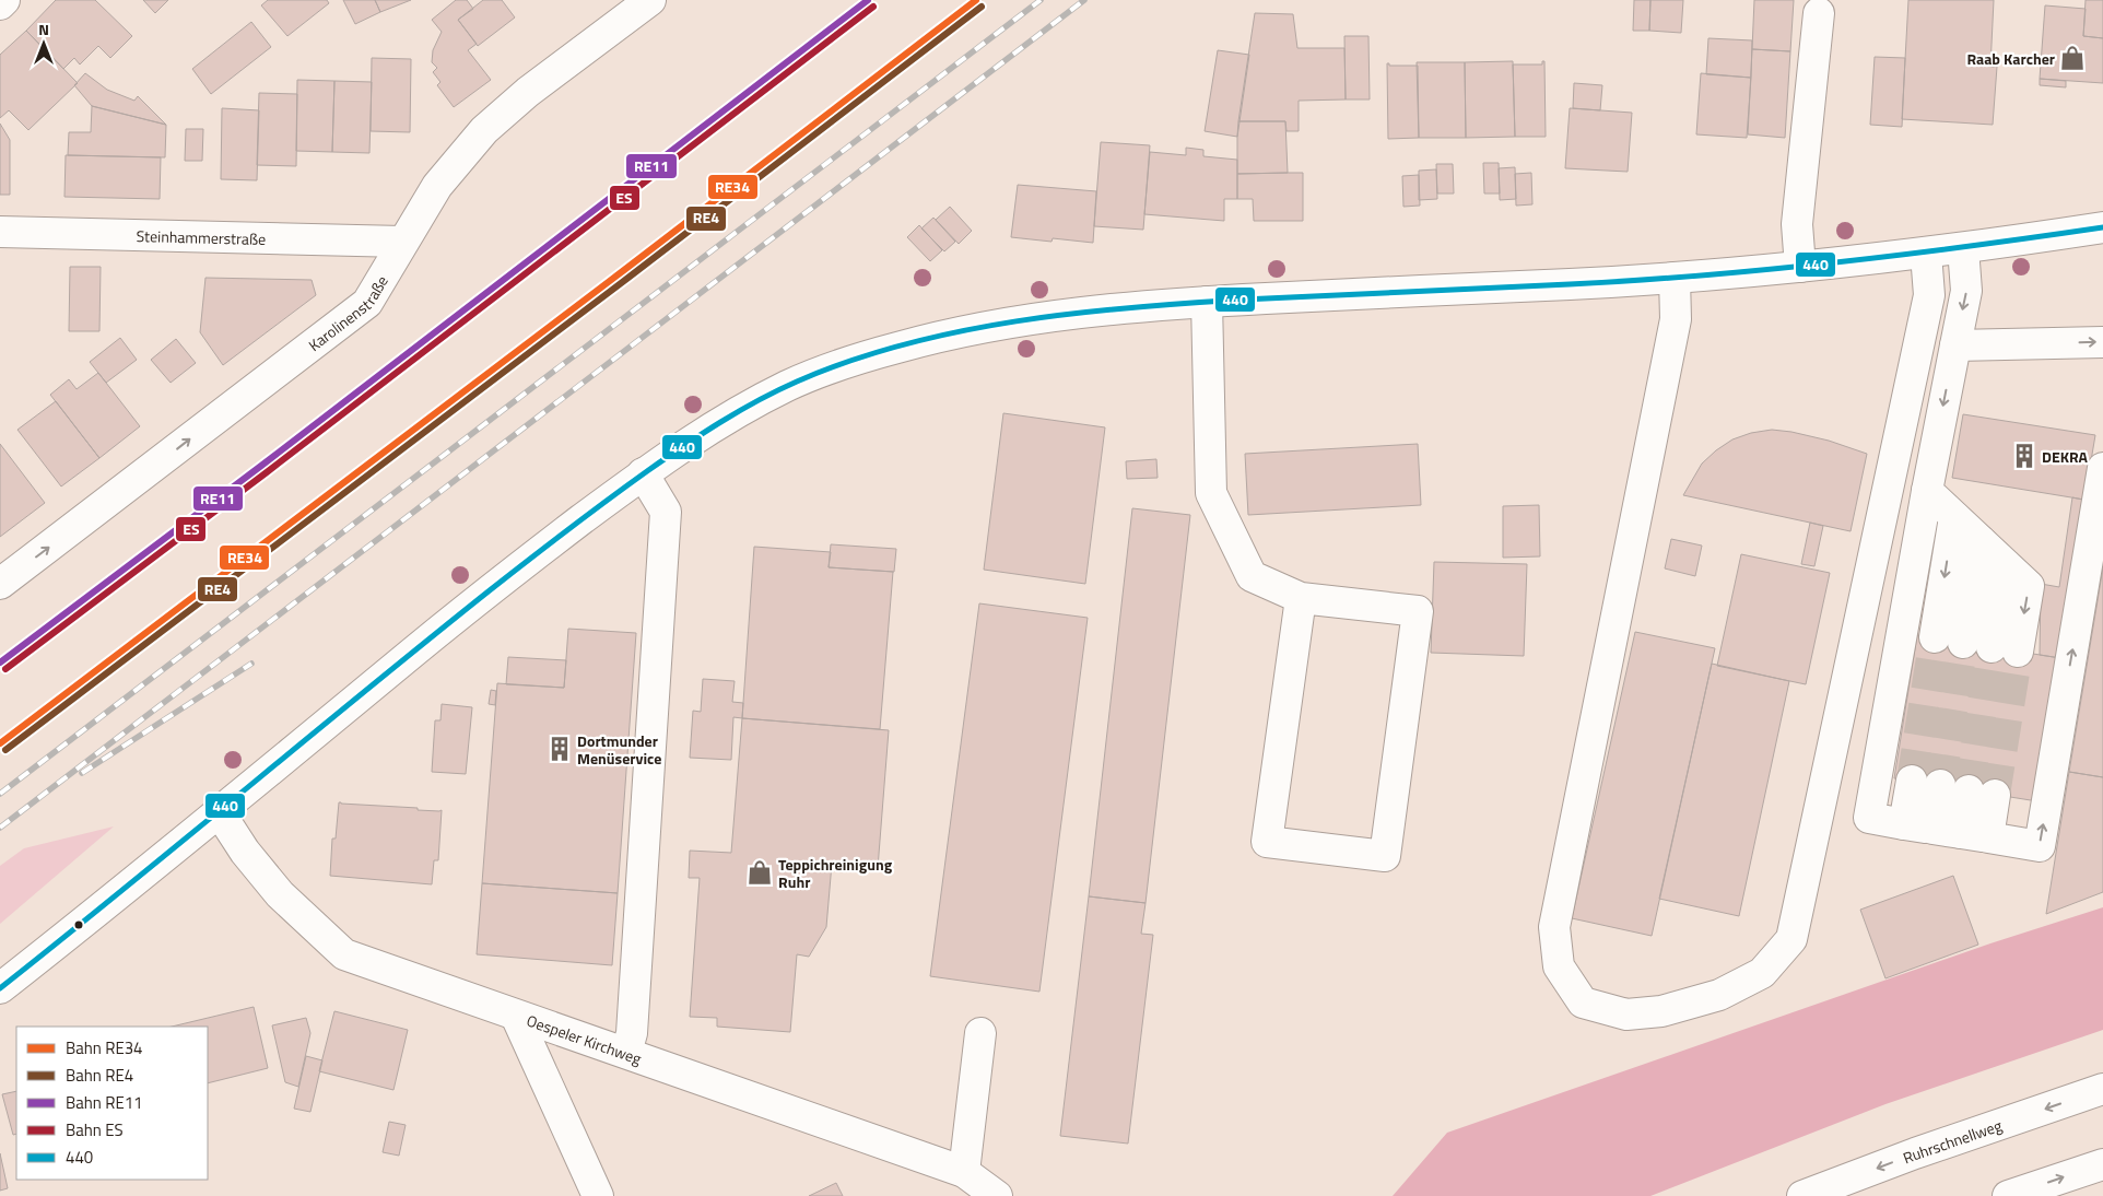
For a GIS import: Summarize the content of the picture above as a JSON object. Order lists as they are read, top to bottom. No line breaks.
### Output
{"streets":{"main road":["Steinhammerstraße","Karolinenstraße","Oespeler Kirchweg","Ruhrschnellweg"]},"crossings":[["Steinhammerstraße","Karolinenstraße"]],"one_way":["Karolinenstraße"],"places":{"shop":["Raab Karcher","Teppichreinigung Ruhr"],"building":["DEKRA","Dortmunder Menüservice"]},"lines":["rail line RE34","rail line RE11","rail line RE4","rail line ES","transit line 440"],"legend":["Bahn RE34","Bahn RE4","Bahn RE11","Bahn ES","440"],"north":"top"}
